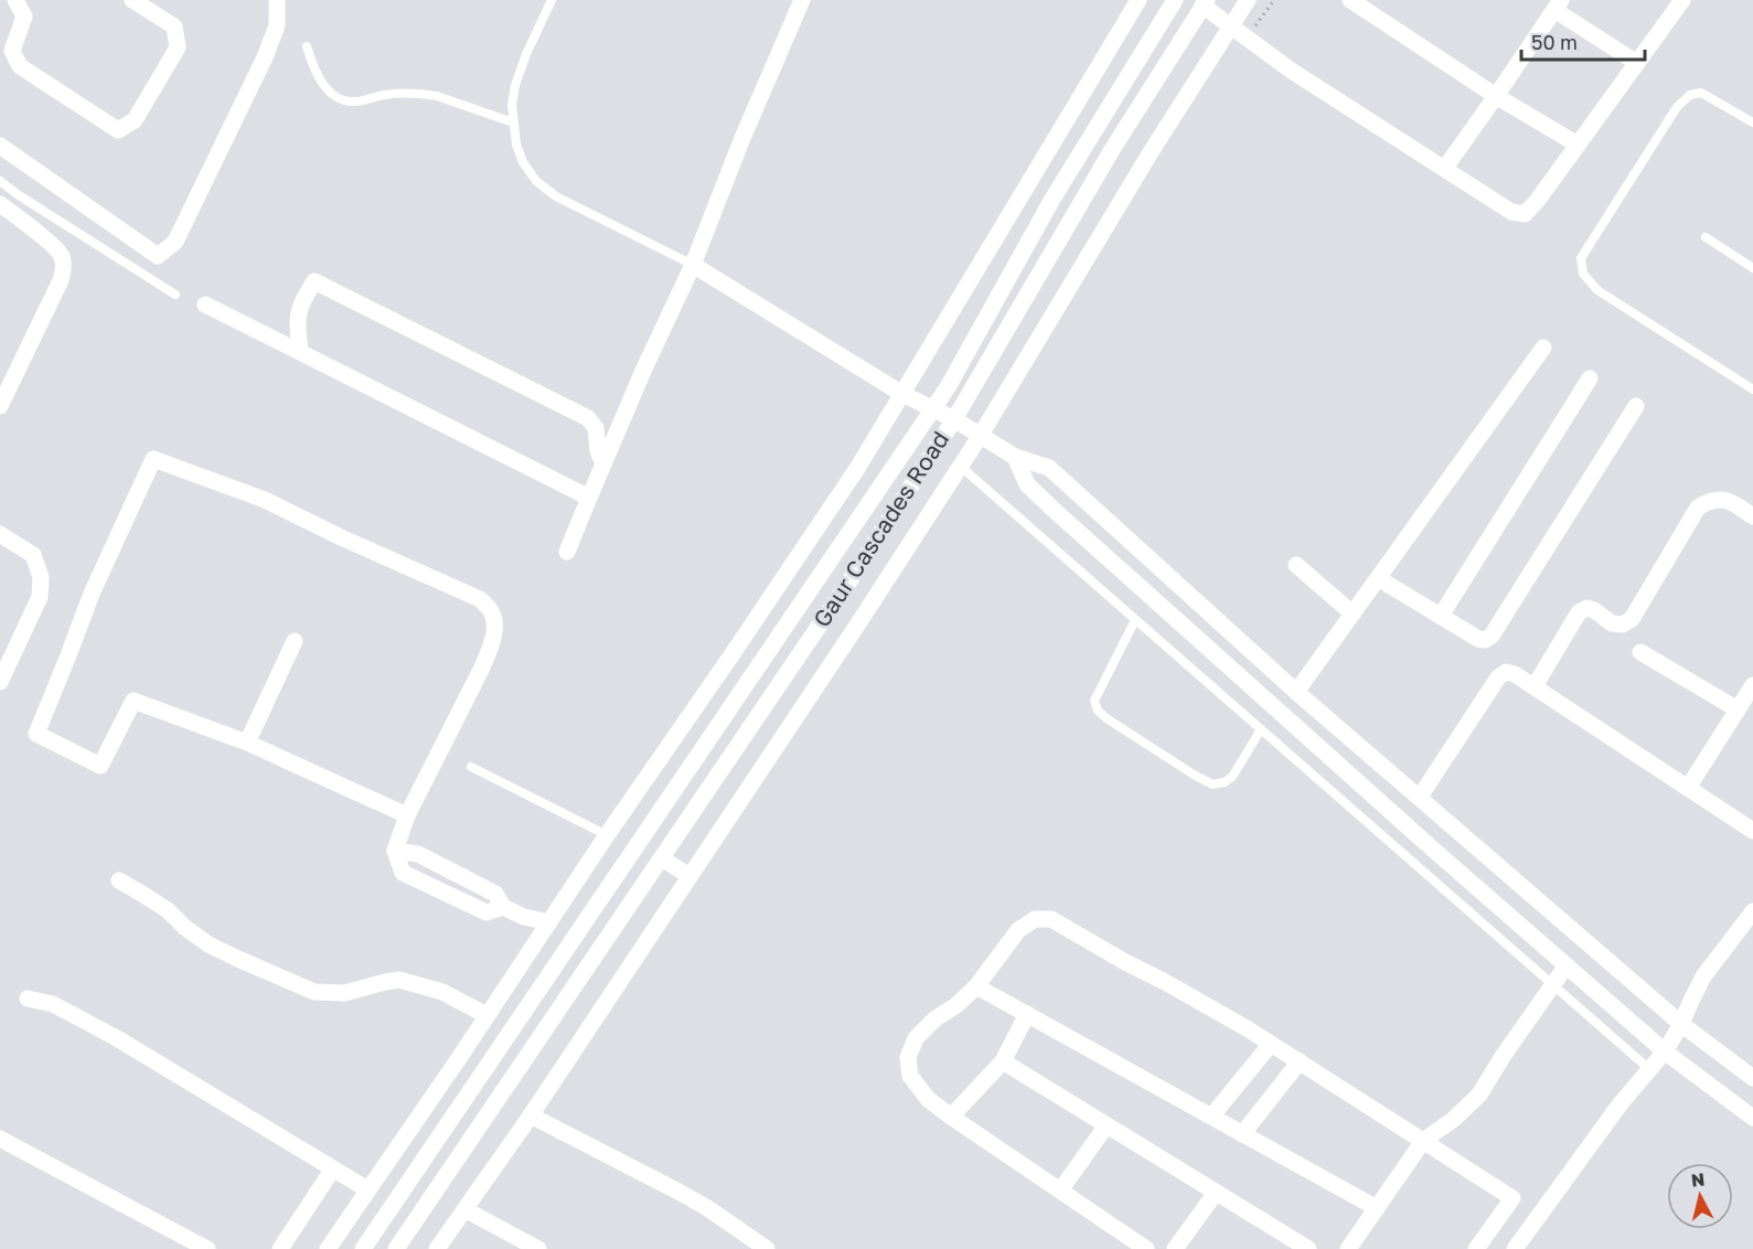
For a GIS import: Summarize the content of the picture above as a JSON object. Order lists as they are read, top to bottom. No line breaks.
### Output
{"streets":{"street":["Gaur Cascades Road"]},"scale_bar":"50 m","north":"top"}
